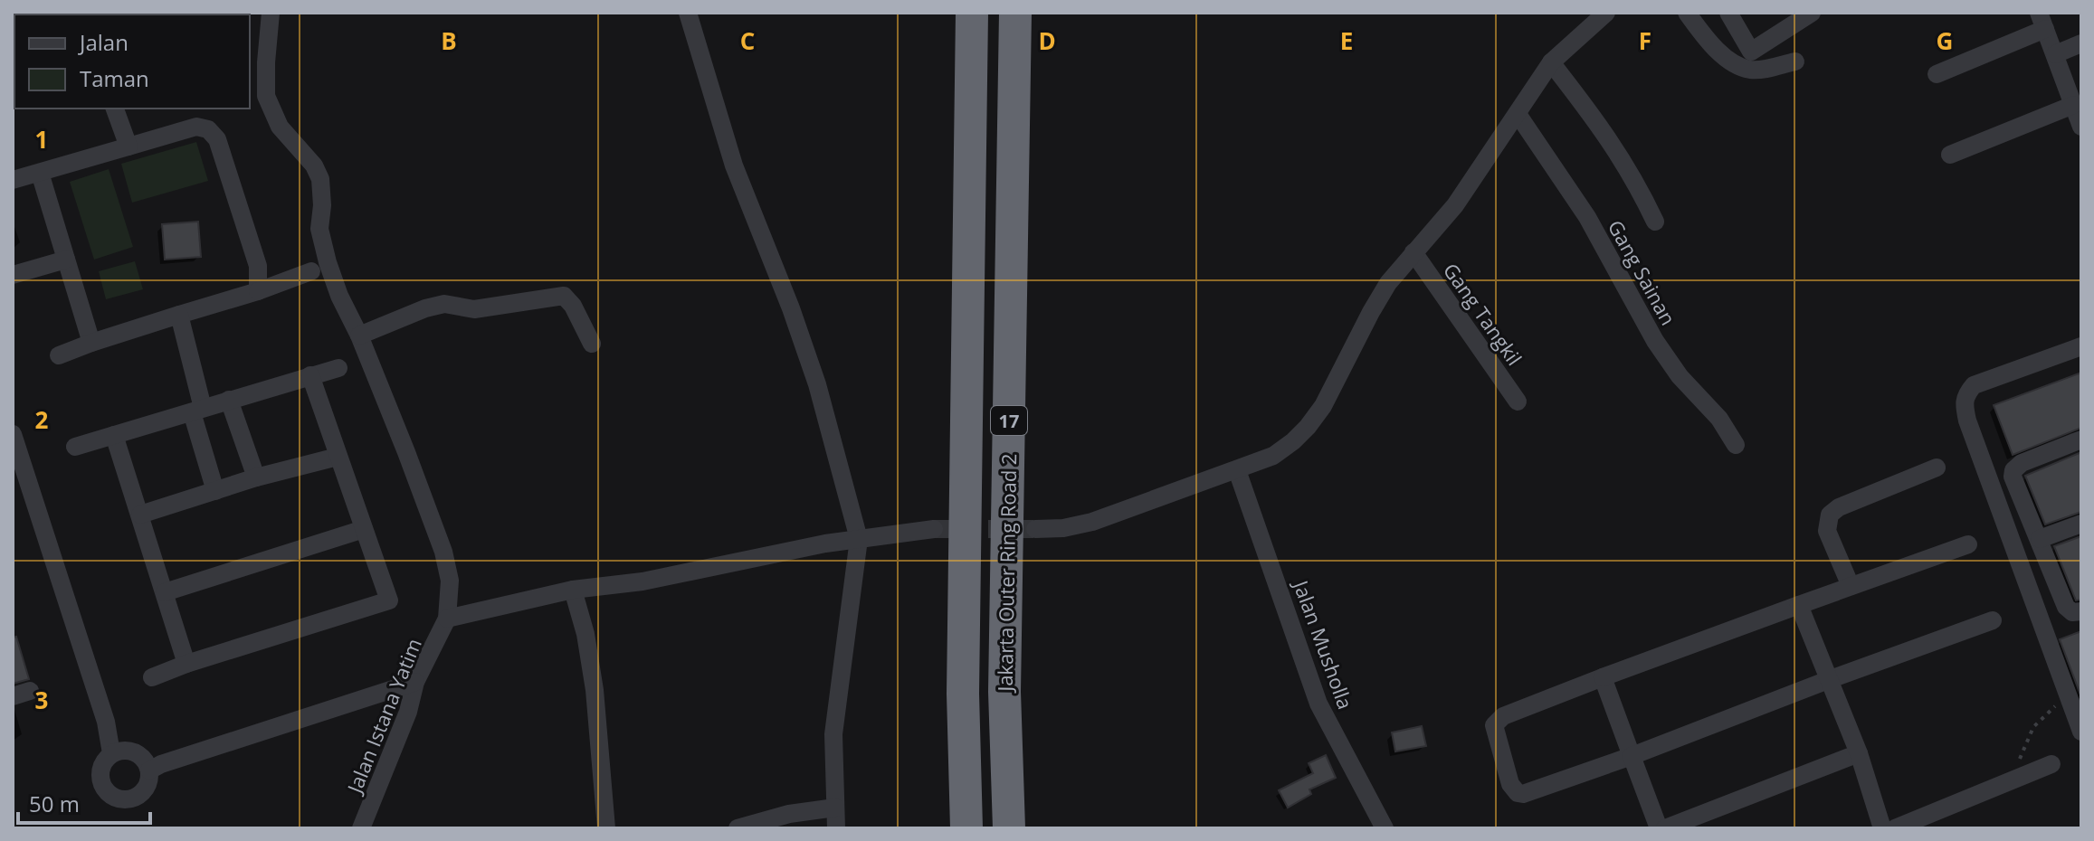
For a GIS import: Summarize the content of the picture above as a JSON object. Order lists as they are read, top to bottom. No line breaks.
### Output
{"streets":{"highway":["17","Jakarta Outer Ring Road 2"],"street":["Gang Sainan","Gang Tangkil","Jalan Musholla","Jalan Istana Yatim"]},"legend":["Jalan","Taman"],"scale_bar":"50 m","grid":{"columns":["B","C","D","E","F","G"],"rows":["1","2","3"]}}
